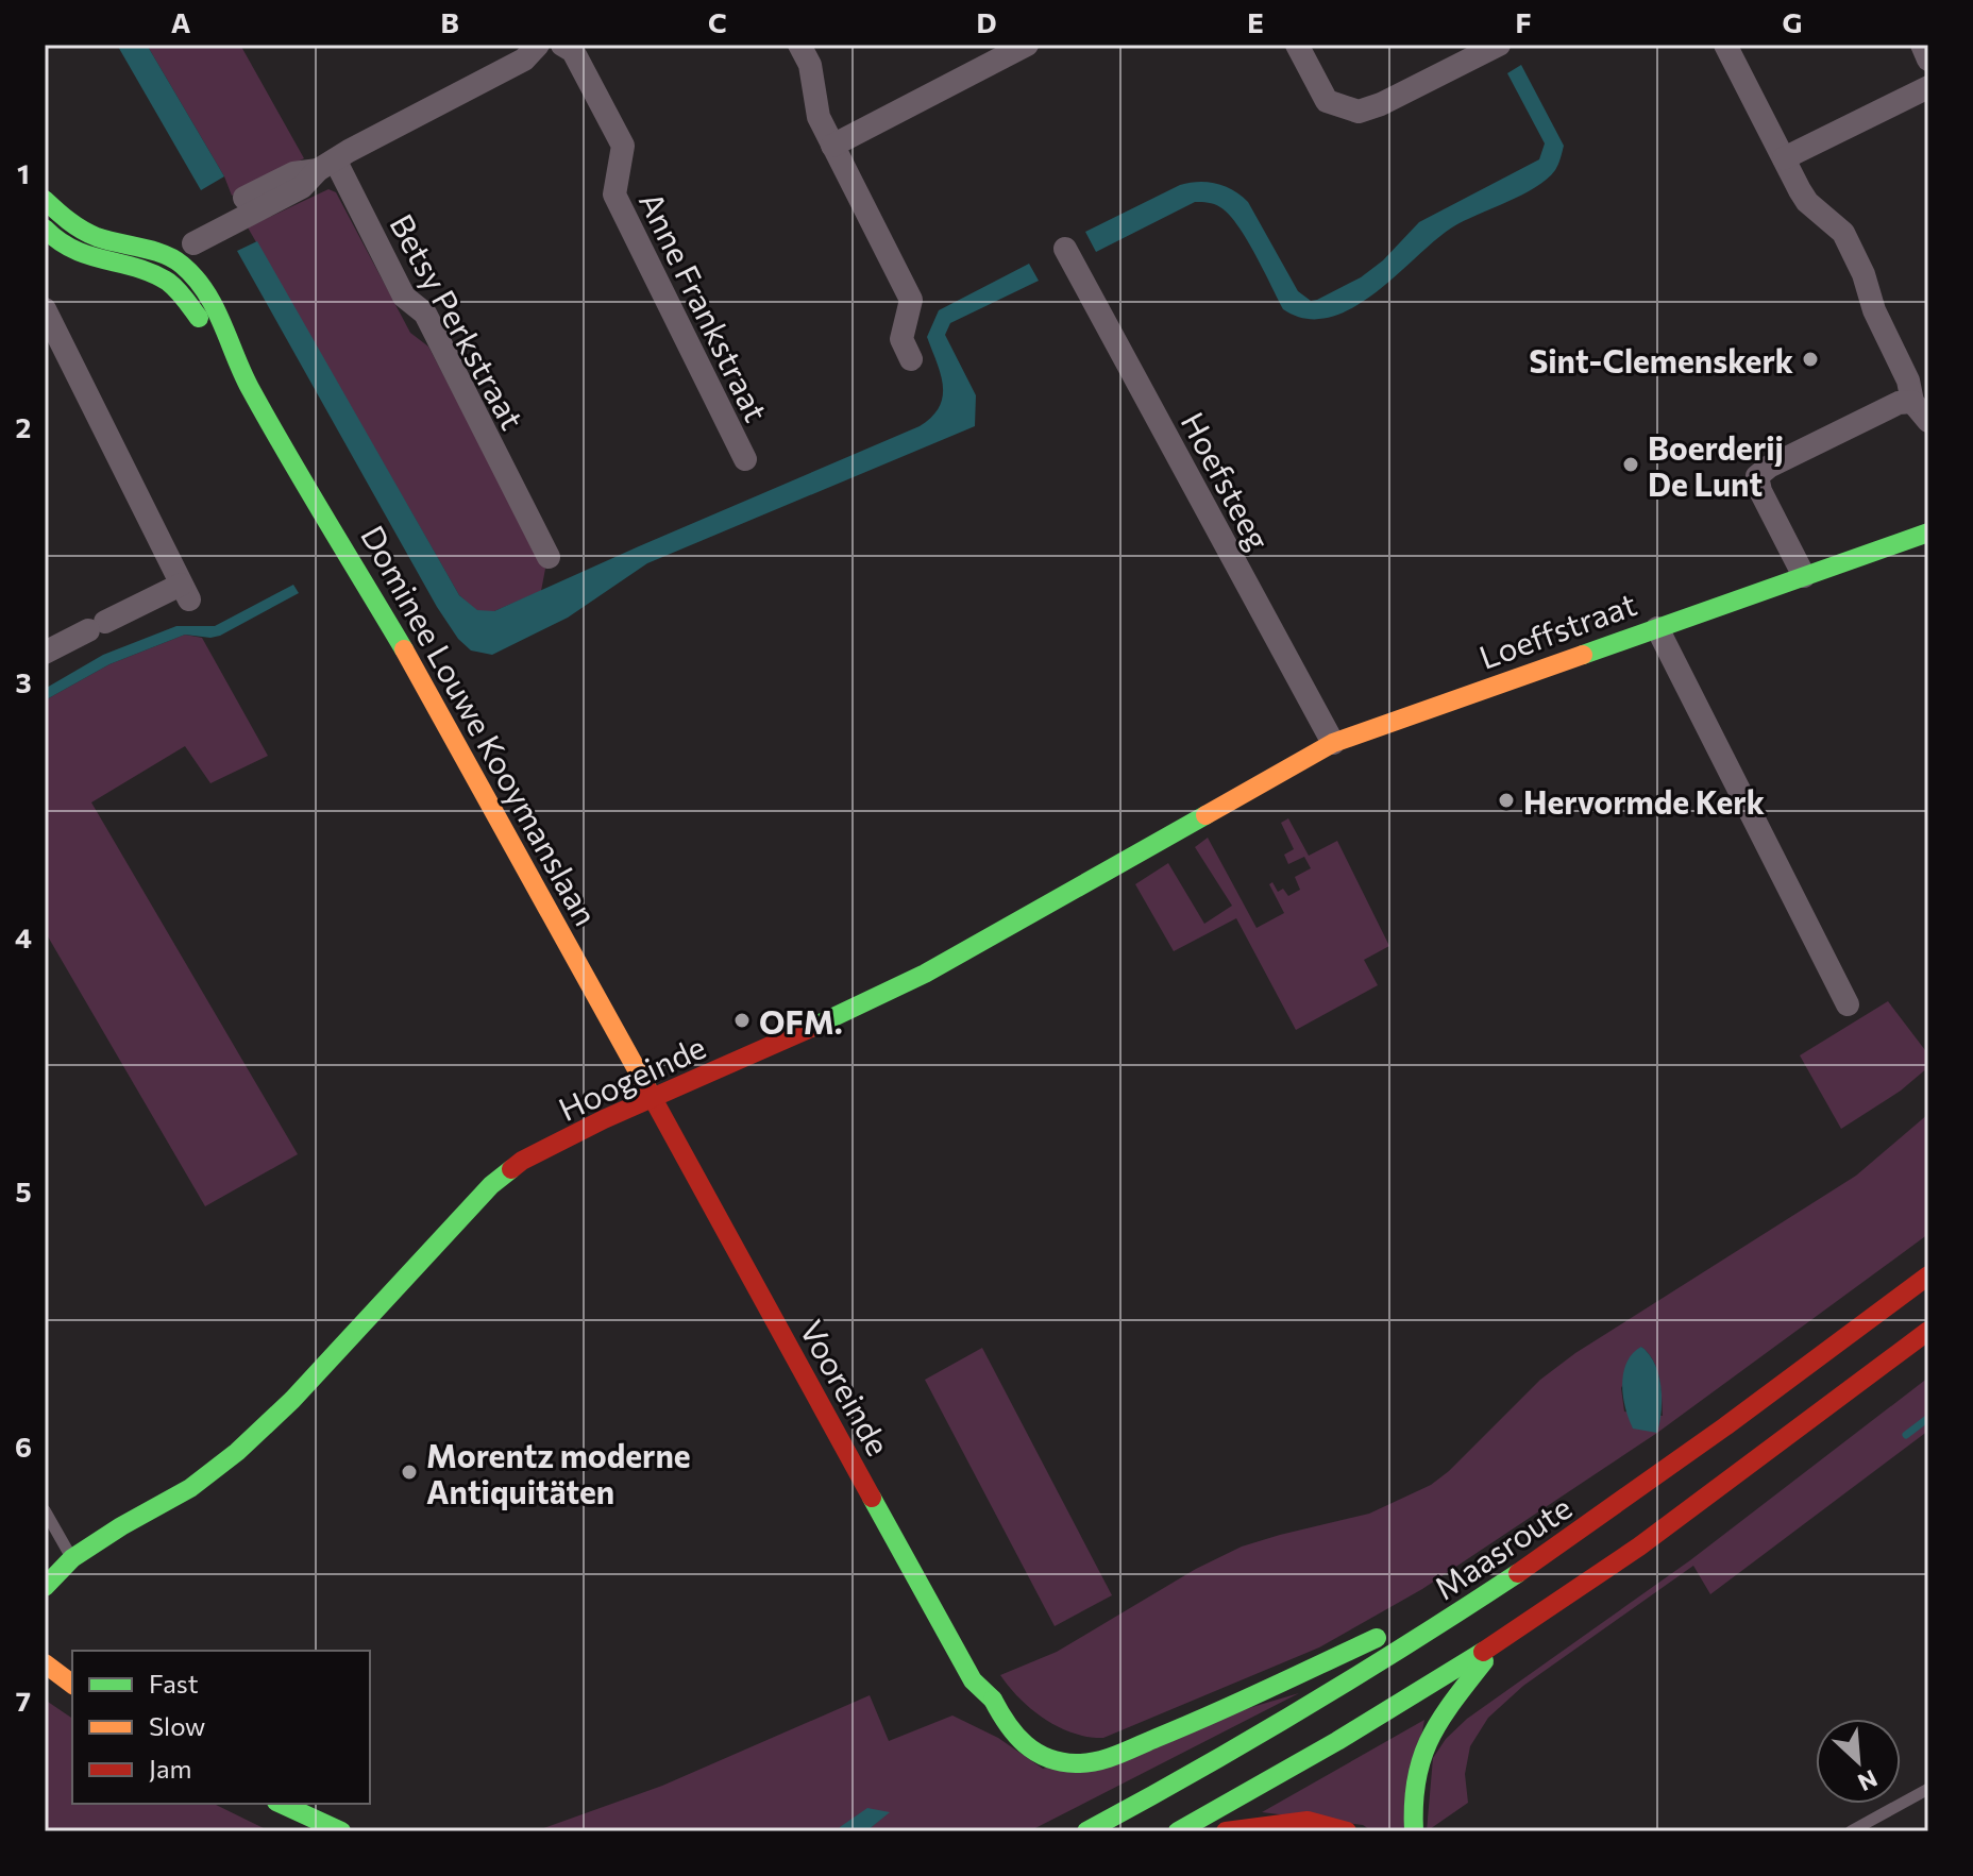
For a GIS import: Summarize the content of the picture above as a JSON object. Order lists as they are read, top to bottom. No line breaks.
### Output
{"streets":{"main road":["Loeffstraat","Dominee Louwe Kooymanslaan","Hoogeinde","Vooreinde","Maasroute"],"street":["Anne Frankstraat","Betsy Perkstraat","Hoefsteeg"]},"crossings":[["Hoefsteeg","Loeffstraat"],["Hoefsteeg","Hoogeinde"],["Loeffstraat","Hoogeinde"],["Dominee Louwe Kooymanslaan","Hoogeinde"],["Dominee Louwe Kooymanslaan","Vooreinde"],["Hoogeinde","Vooreinde"],["Vooreinde","Maasroute"]],"places":["Sint-Clemenskerk","Boerderij De Lunt","Hervormde Kerk","OFM.","Morentz moderne Antiquitäten"],"legend":["Fast","Slow","Jam"],"north":"bottom right","grid":{"columns":["A","B","C","D","E","F","G"],"rows":["1","2","3","4","5","6","7"]}}
